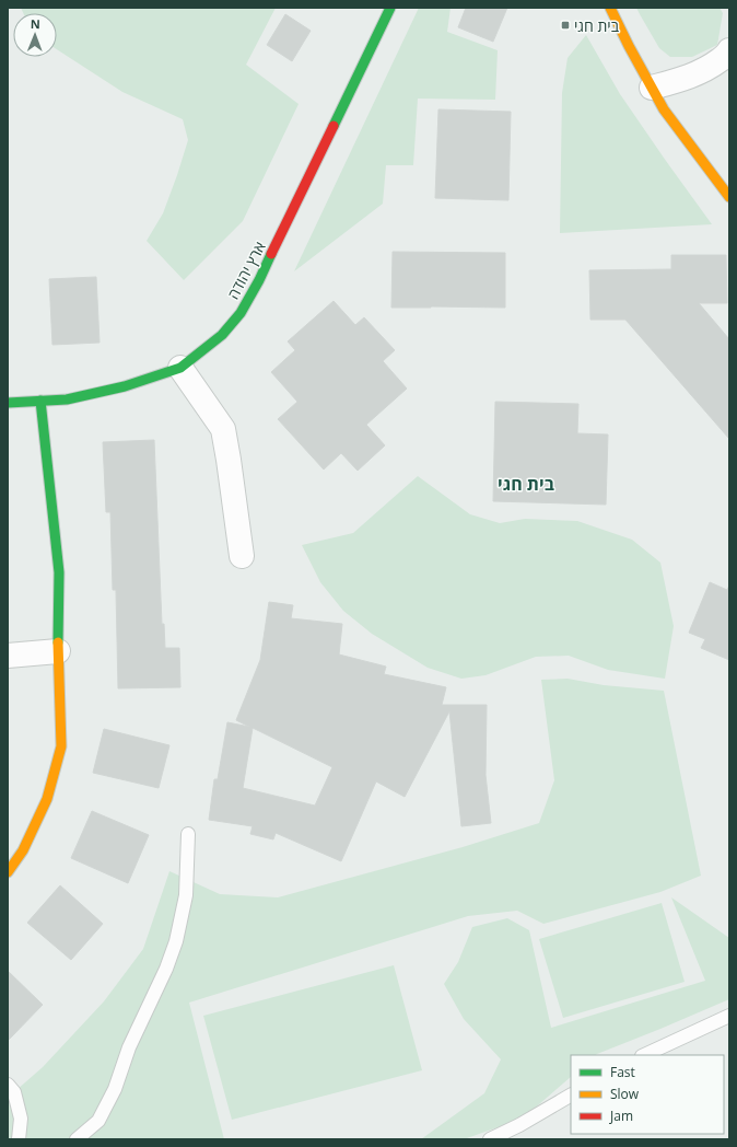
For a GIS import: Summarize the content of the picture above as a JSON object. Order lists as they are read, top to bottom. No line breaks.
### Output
{"streets":{"street":["ארץ יהודה"]},"districts":["בית חגי"],"places":{"transit":["בית חגי"]},"legend":["Fast","Slow","Jam"],"north":"top"}
